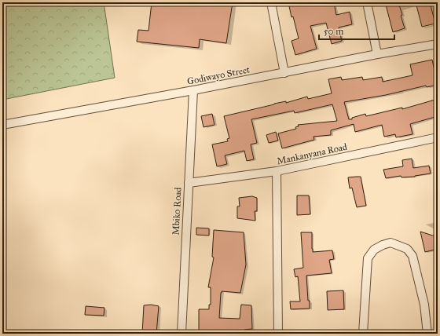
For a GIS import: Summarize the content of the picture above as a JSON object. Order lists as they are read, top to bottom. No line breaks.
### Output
{"streets":{"street":["Godiwayo Street","Mankanyana Road","Mbiko Road"]},"crossings":[["Godiwayo Street","Mbiko Road"],["Mankanyana Road","Mbiko Road"]],"scale_bar":"50 m"}
